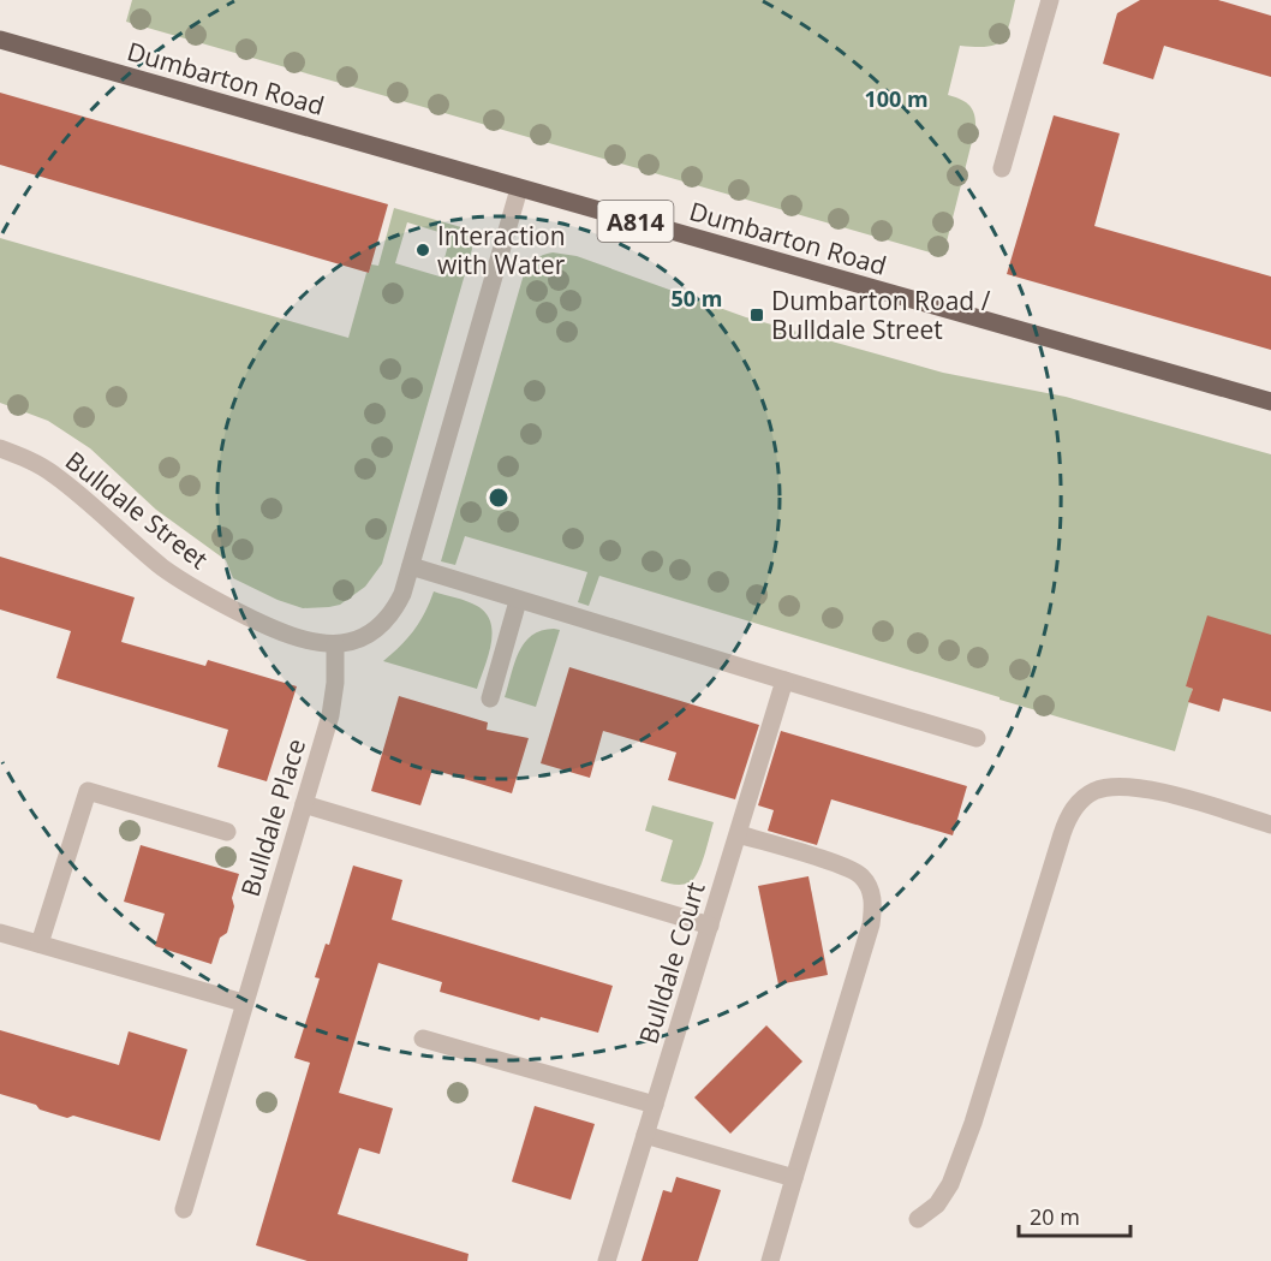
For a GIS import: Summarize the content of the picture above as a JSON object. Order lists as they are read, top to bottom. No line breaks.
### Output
{"streets":{"main road":["Dumbarton Road","A814"],"street":["Bulldale Street","Bulldale Place","Bulldale Court"]},"crossings":[["Dumbarton Road","Bulldale Street"],["Bulldale Street","Bulldale Place"]],"places":{"other":["Interaction with Water"],"transit":["Dumbarton Road / Bulldale Street"]},"scale_bar":"20 m","rings":["100 m","50 m"]}
